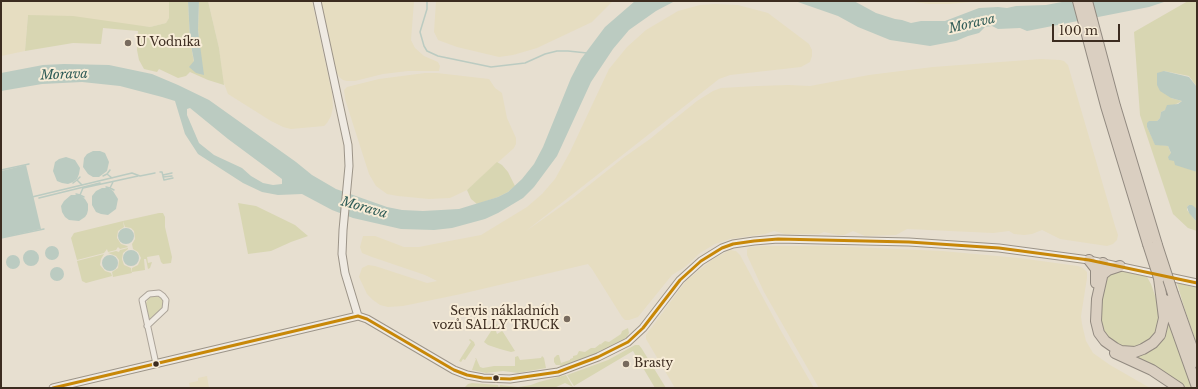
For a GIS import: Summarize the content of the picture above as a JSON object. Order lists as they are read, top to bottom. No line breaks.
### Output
{"water":["Morava"],"places":["U Vodníka","Servis nákladních vozů SALLY TRUCK","Brasty"],"scale_bar":"100 m"}
